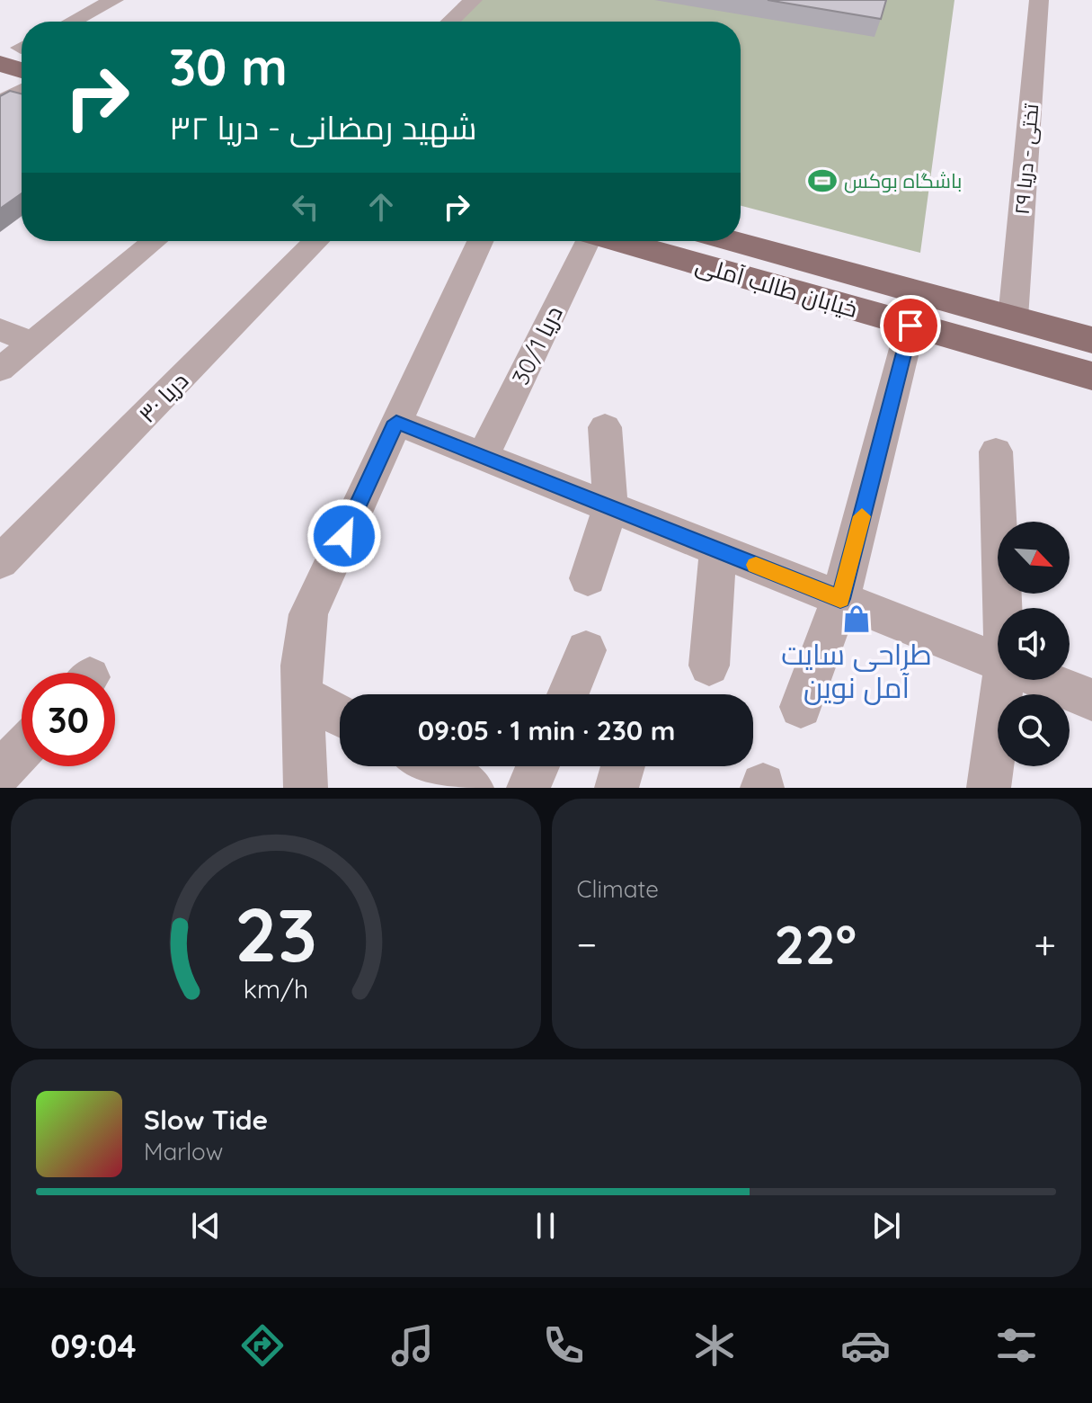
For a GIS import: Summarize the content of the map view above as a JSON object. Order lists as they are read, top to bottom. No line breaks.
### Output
{"streets":{"main road":["خیابان طالب آملی"],"street":["تختی - دریا ۲۹","دریا 30/1","دریا ۳۰"]},"crossings":[["تختی - دریا ۲۹","خیابان طالب آملی"]],"places":{"sports":["باشگاه‌ بوکس"],"shop":["طراحی سایت آمل نوین"]},"north":"bottom right","page":{"turn":["30 m","شهید رمضانی - دریا ۳۲"],"limit":"30","trip":"09:05 · 1 min · 230 m","tile":"Climate","heat":["−","22°","+"],"song":["Slow Tide","Marlow"],"tabs":"09:04","gauge":["23","km/h"]}}
